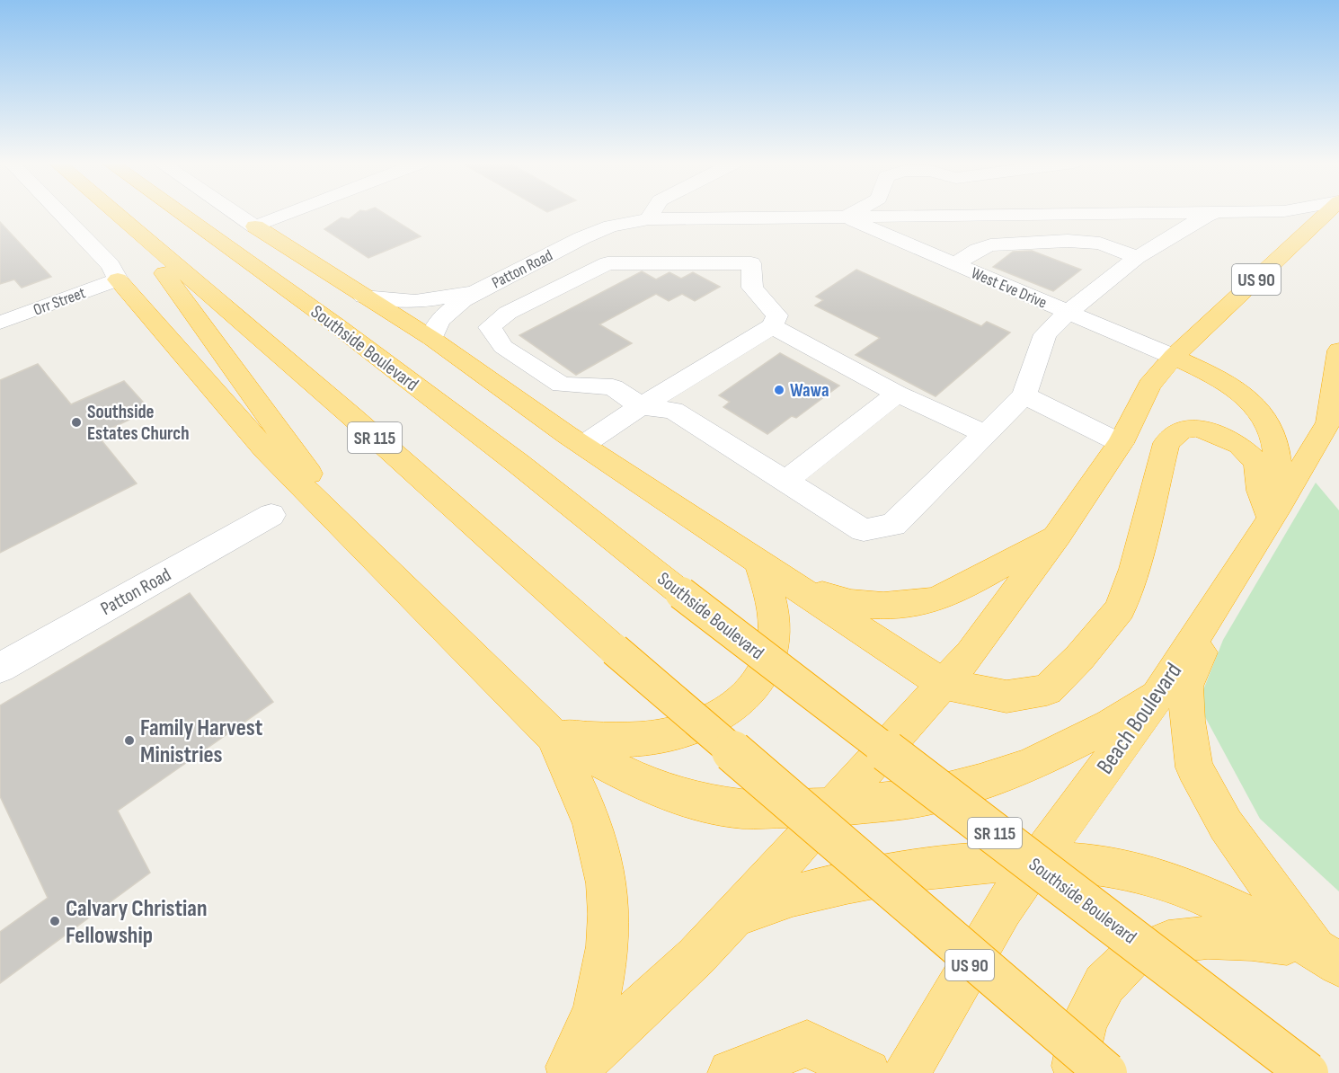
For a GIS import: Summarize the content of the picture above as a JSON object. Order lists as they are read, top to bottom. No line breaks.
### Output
{"streets":{"highway":["US 90","Southside Boulevard","SR 115","Beach Boulevard"],"street":["Patton Road","West Eve Drive","Orr Street"]},"crossings":[["Patton Road","West Eve Drive"],["US 90","West Eve Drive"]],"places":["Wawa","Southside Estates Church","Family Harvest Ministries","Calvary Christian Fellowship"]}
